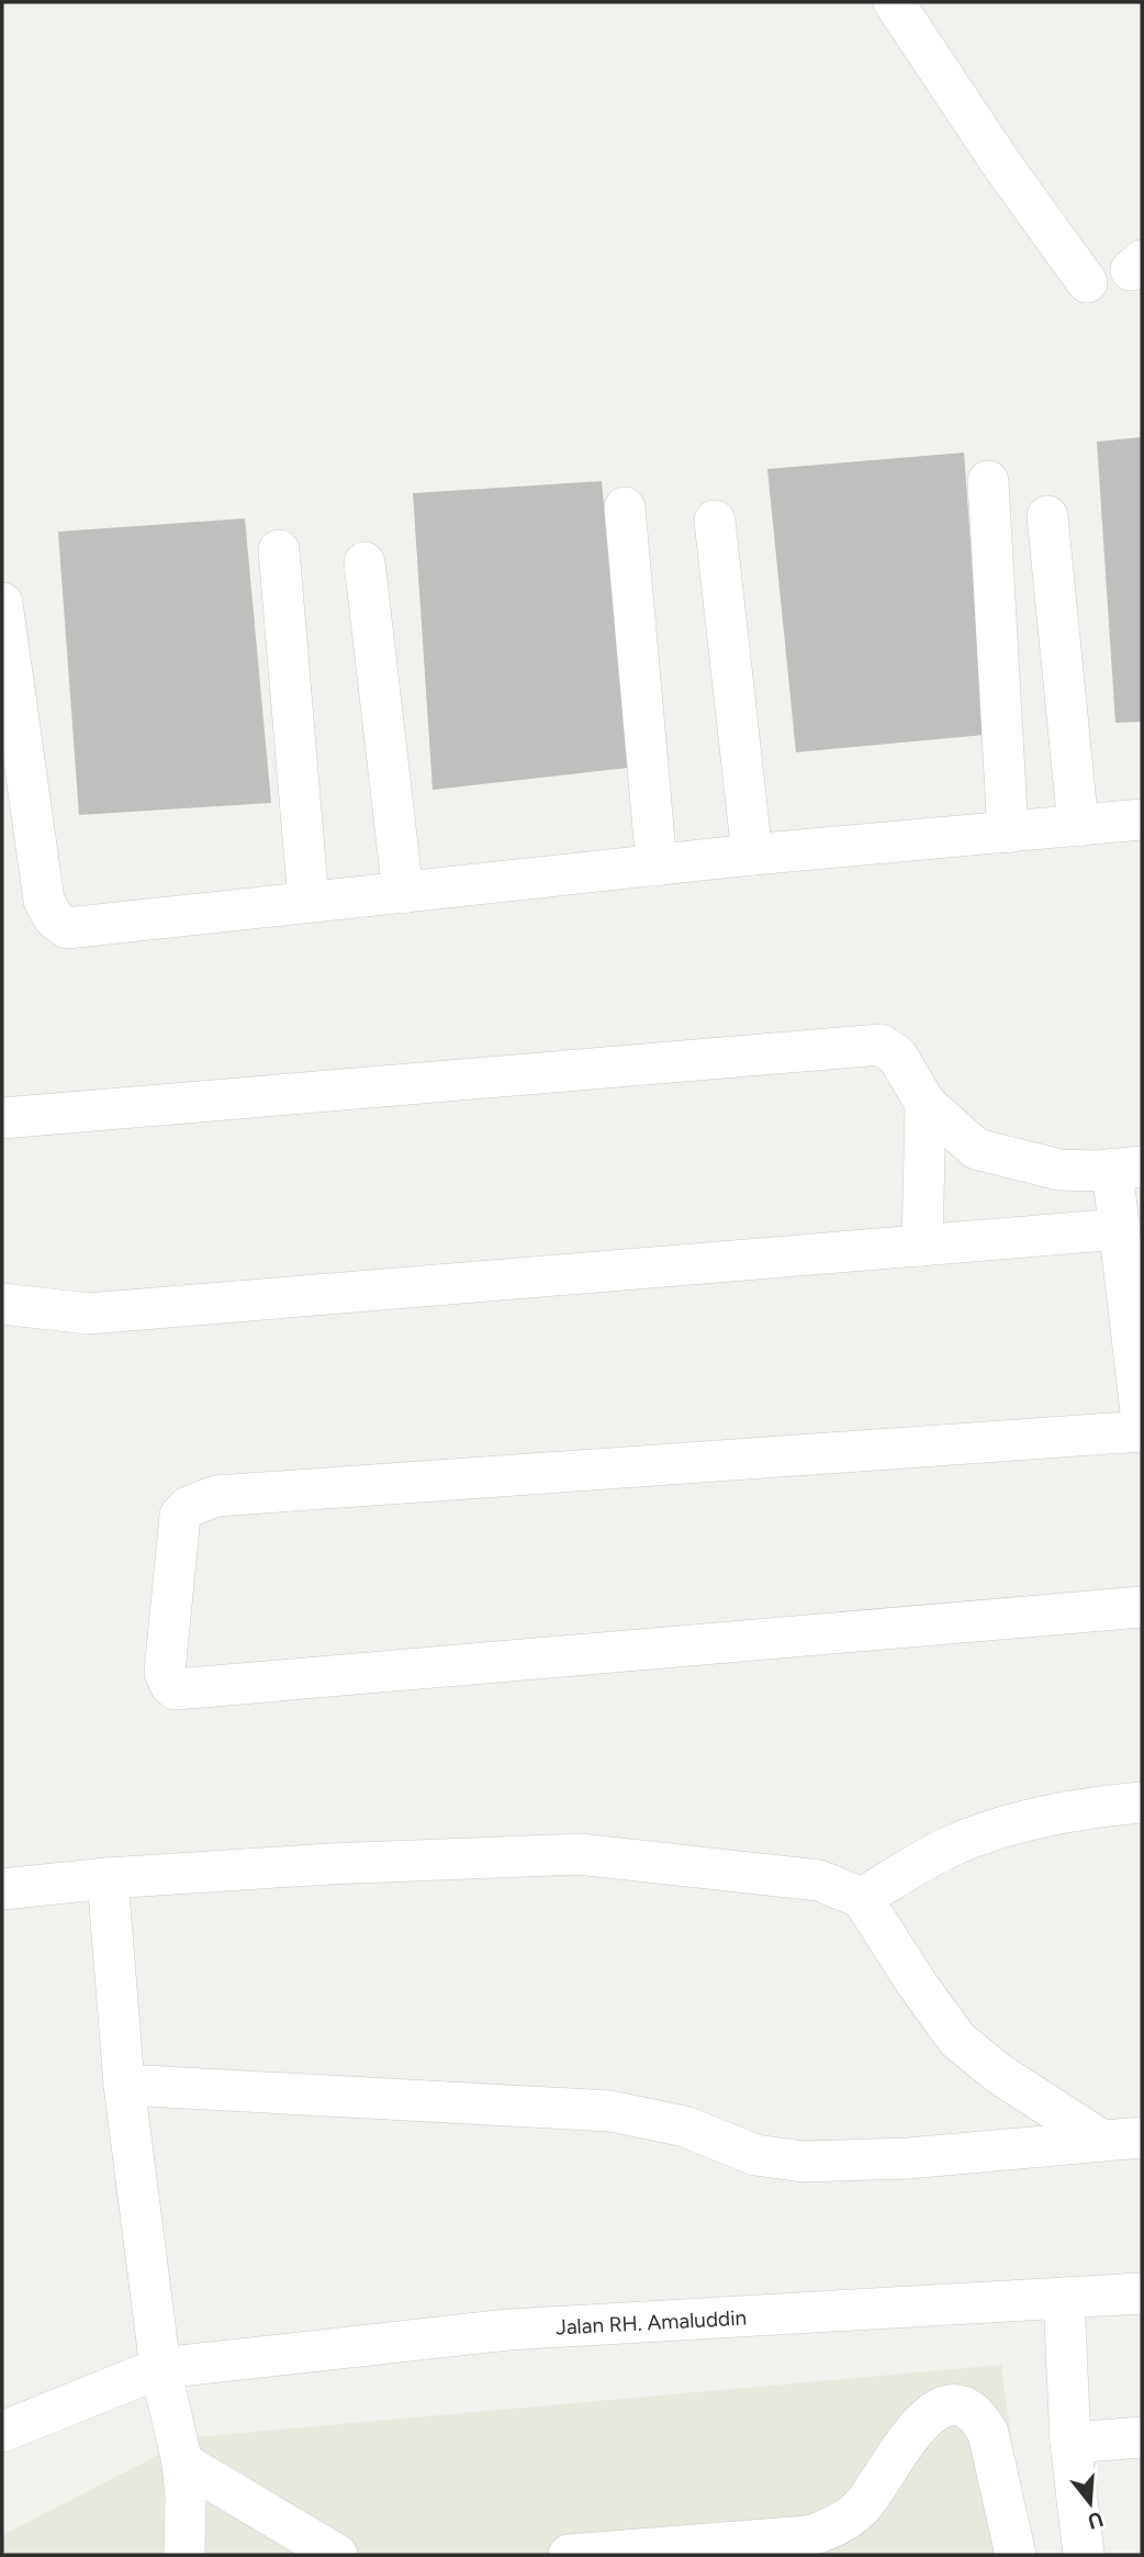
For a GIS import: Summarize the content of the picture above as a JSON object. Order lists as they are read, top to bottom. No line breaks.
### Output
{"streets":{"street":["Jalan RH. Amaluddin"]},"north":"bottom"}
